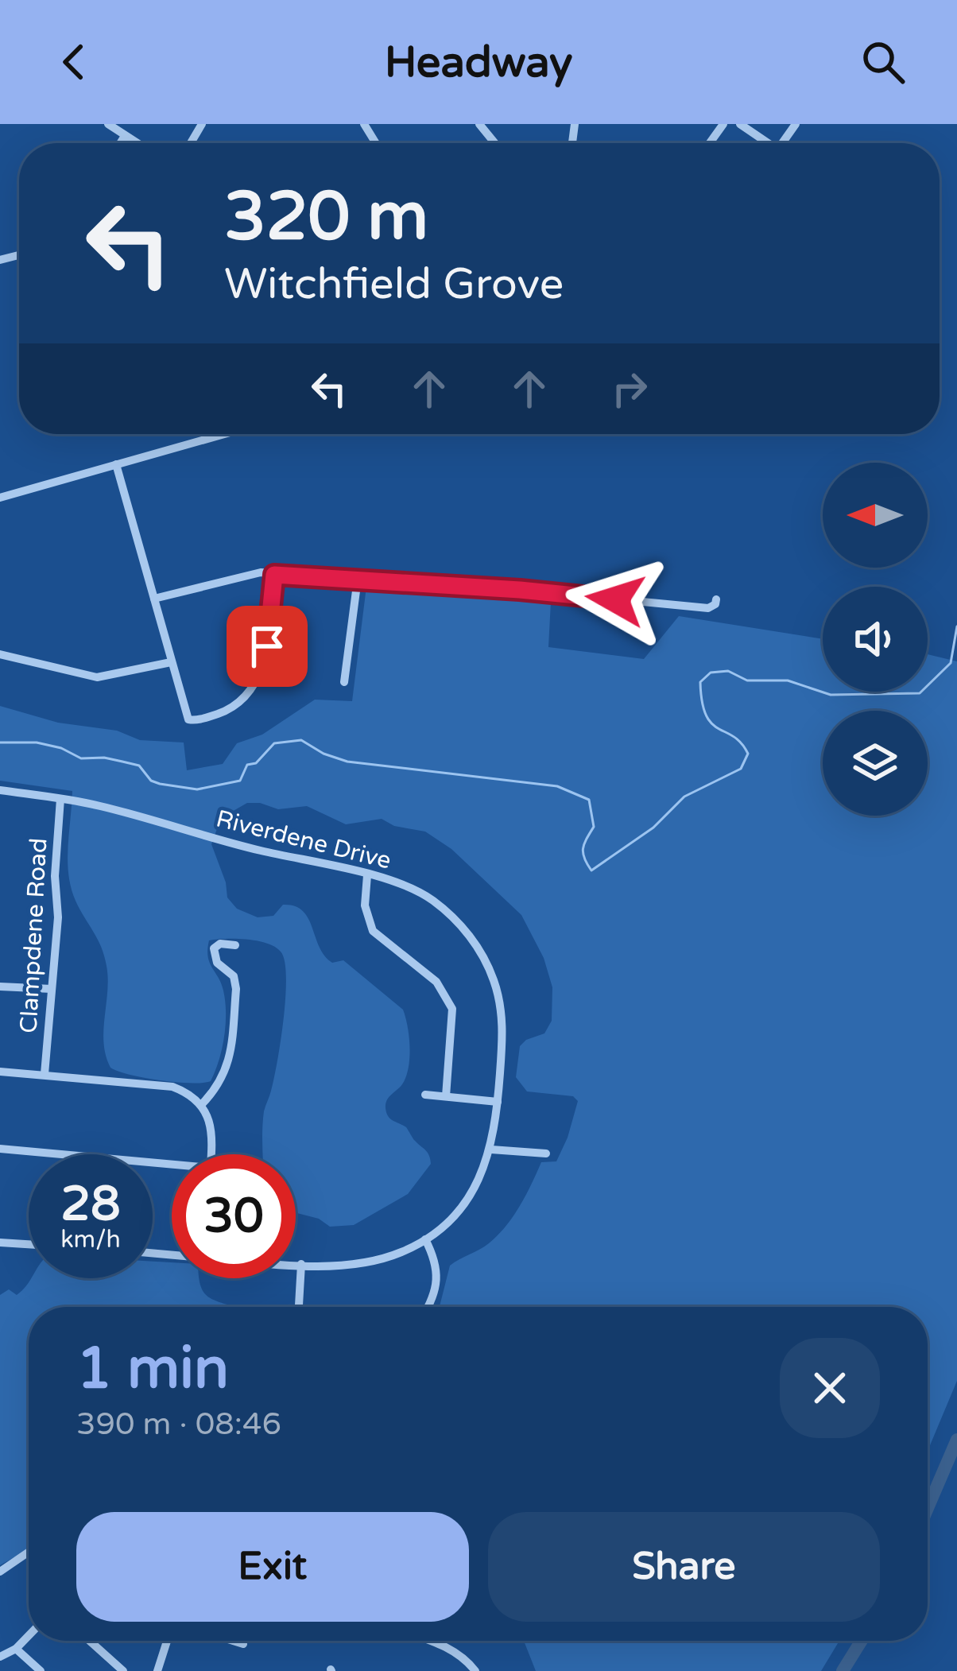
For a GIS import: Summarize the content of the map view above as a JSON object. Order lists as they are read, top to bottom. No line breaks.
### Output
{"streets":{"street":["Riverdene Drive","Clampdene Road"]},"crossings":[["Riverdene Drive","Clampdene Road"]],"north":"left","page":{"header":"Headway","turn":["320 m","Witchfield Grove"],"speed":"28 km/h","limit":"30","heading":["1 min","390 m · 08:46"],"buttons":["Exit","Share"]}}
